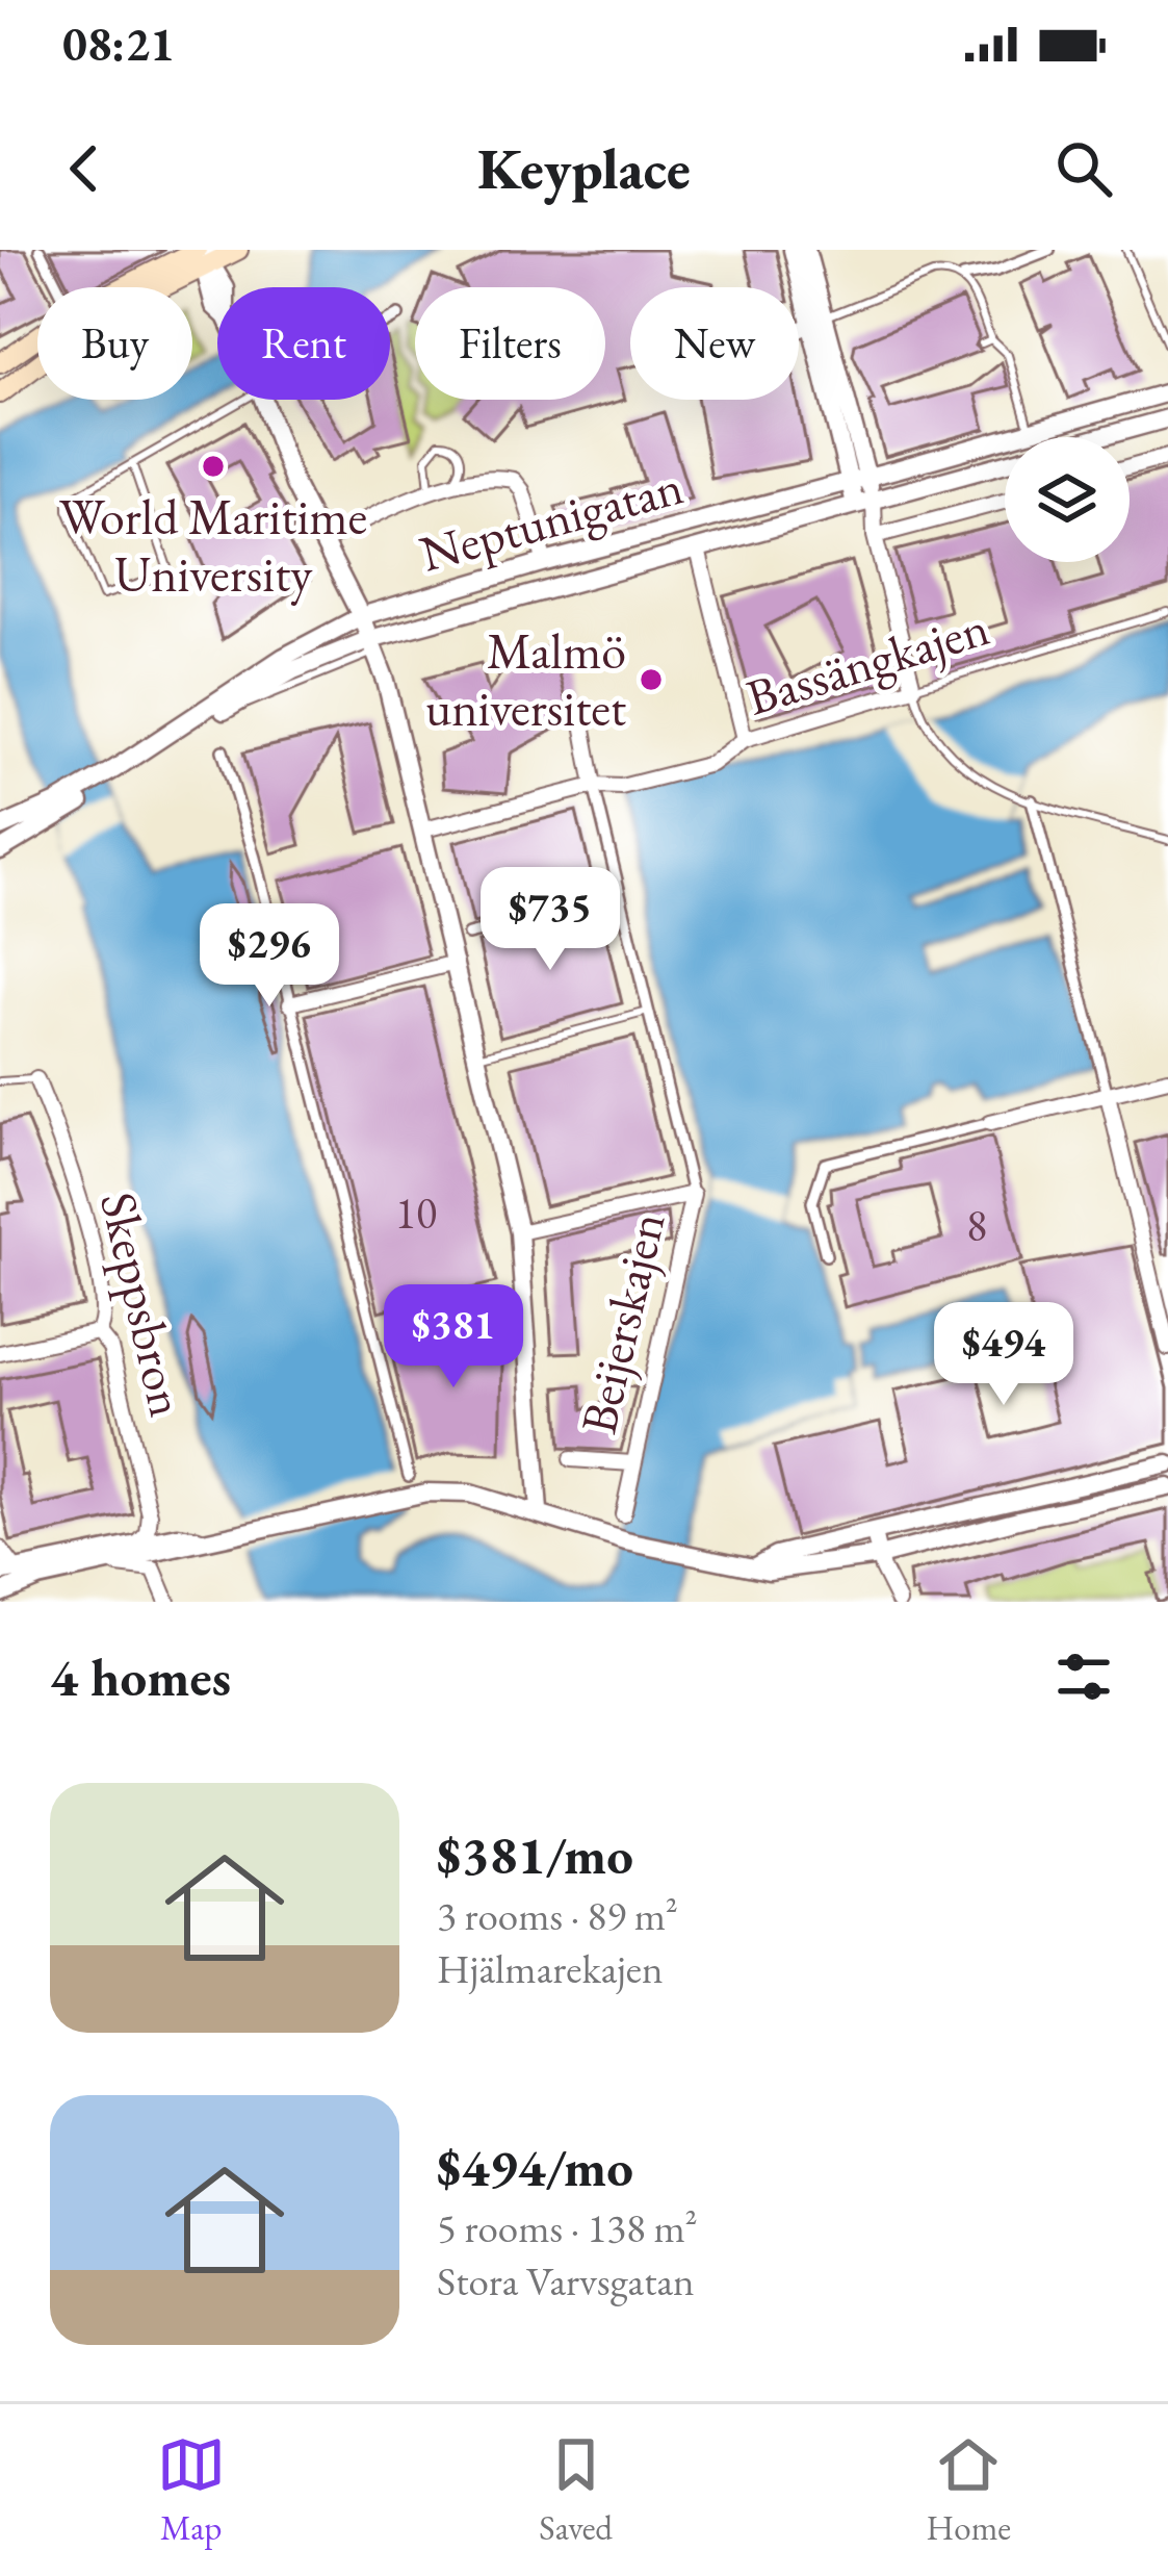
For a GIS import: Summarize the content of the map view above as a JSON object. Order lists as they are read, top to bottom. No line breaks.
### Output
{"streets":{"street":["Neptunigatan","Bassängkajen","Skeppsbron","Beijerskajen"]},"crossings":[["Bassängkajen","Beijerskajen"]],"places":["World Maritime University","Malmö universitet"],"house_numbers":["10","8"],"page":{"status":"08:21","header":"Keyplace","chip":["Buy","Rent","Filters","New"],"price":["$735","$296","$381","$494"],"heading":"4 homes","list":[{"name":"$381/mo","note":"3 rooms · 89 m² · Hjälmarekajen"},{"name":"$494/mo","note":"5 rooms · 138 m² · Stora Varvsgatan"}],"tabs":["Map","Saved","Home"]}}
